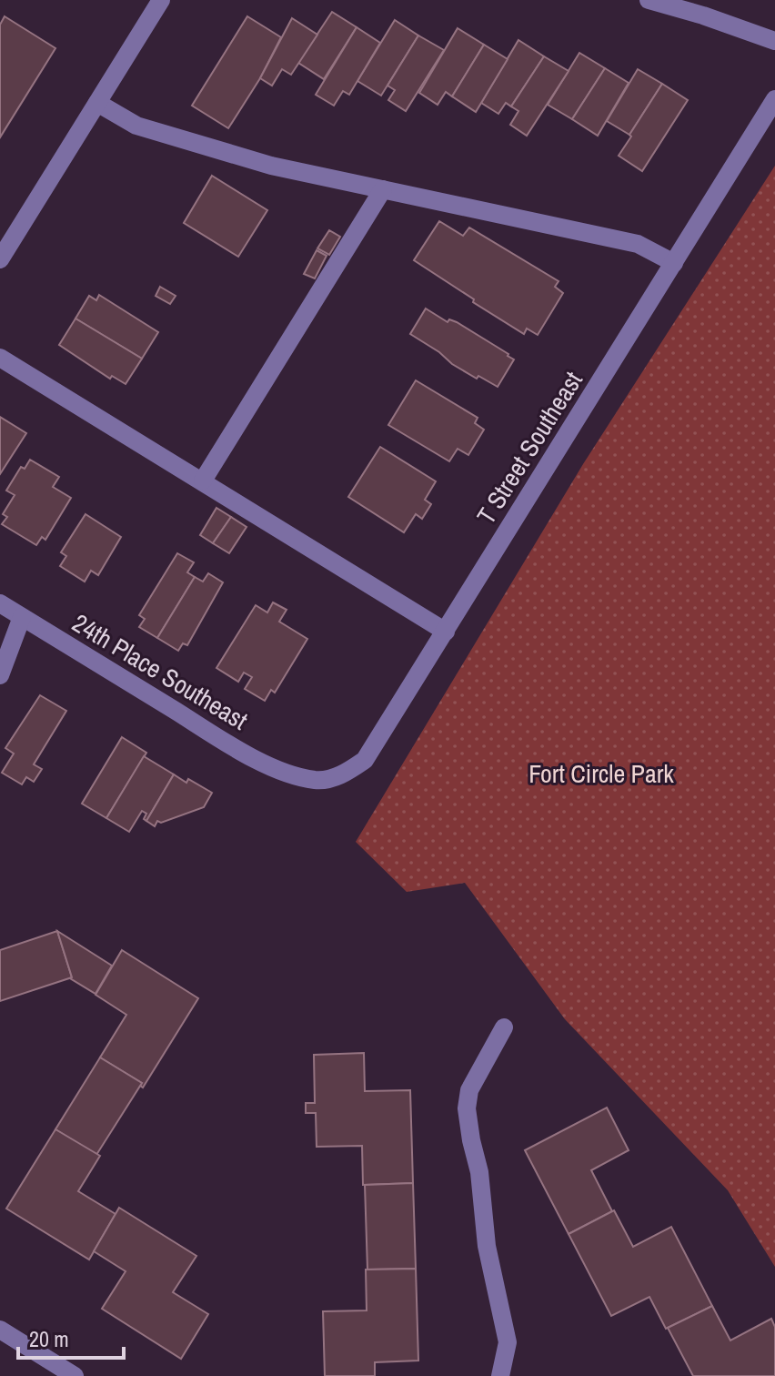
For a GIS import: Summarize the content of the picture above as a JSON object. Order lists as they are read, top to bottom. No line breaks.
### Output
{"streets":{"street":["T Street Southeast","24th Place Southeast"]},"crossings":[["T Street Southeast","24th Place Southeast"]],"parks":["Fort Circle Park"],"scale_bar":"20 m"}
